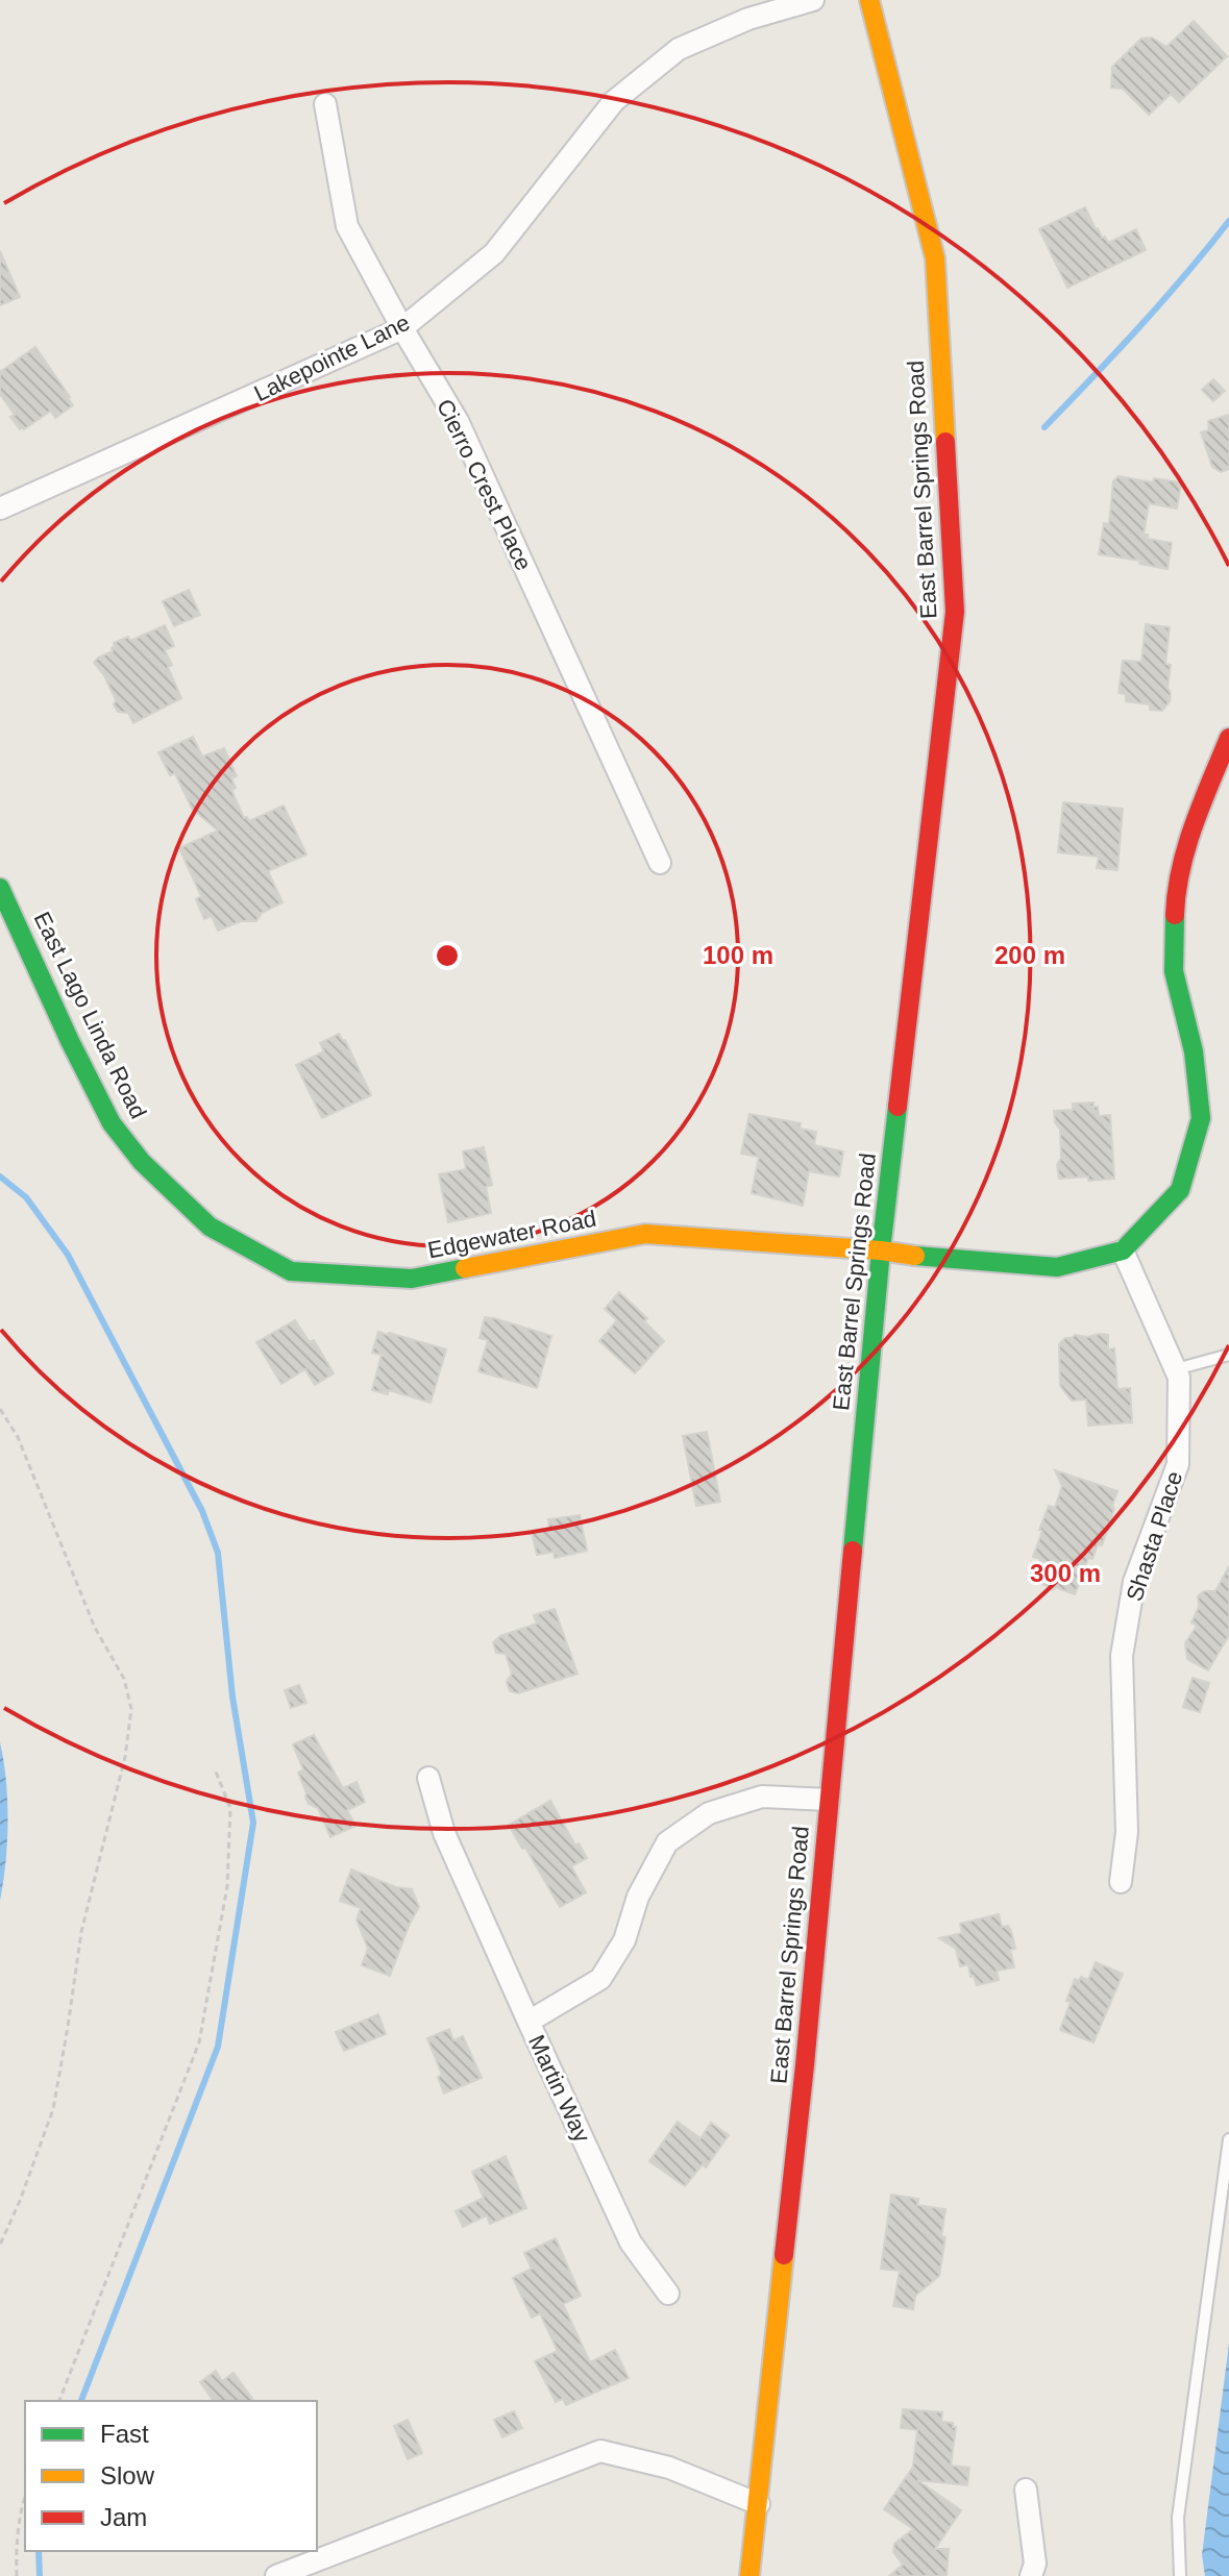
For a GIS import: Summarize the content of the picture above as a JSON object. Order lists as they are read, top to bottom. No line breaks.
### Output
{"streets":{"street":["Lakepointe Lane","Cierro Crest Place","East Barrel Springs Road","East Lago Linda Road","Edgewater Road","Shasta Place","Martin Way"]},"crossings":[["Lakepointe Lane","Cierro Crest Place"],["East Barrel Springs Road","Edgewater Road"],["East Barrel Springs Road","Martin Way"],["East Lago Linda Road","Edgewater Road"],["Edgewater Road","Shasta Place"]],"legend":["Fast","Slow","Jam"],"rings":["100 m","200 m","300 m"]}
